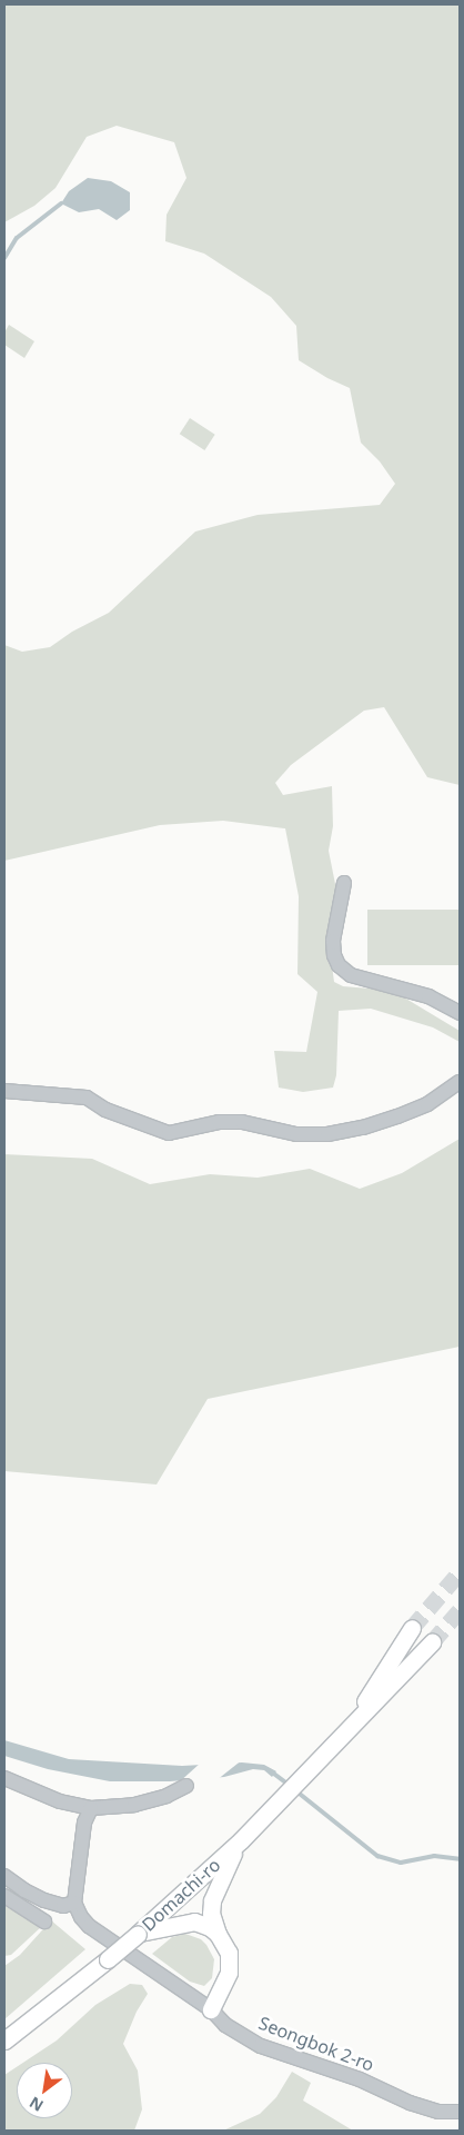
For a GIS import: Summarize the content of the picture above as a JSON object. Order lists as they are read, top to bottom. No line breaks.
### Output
{"streets":{"main road":["Domachi-ro"],"street":["Seongbok 2-ro"]},"north":"bottom left"}
